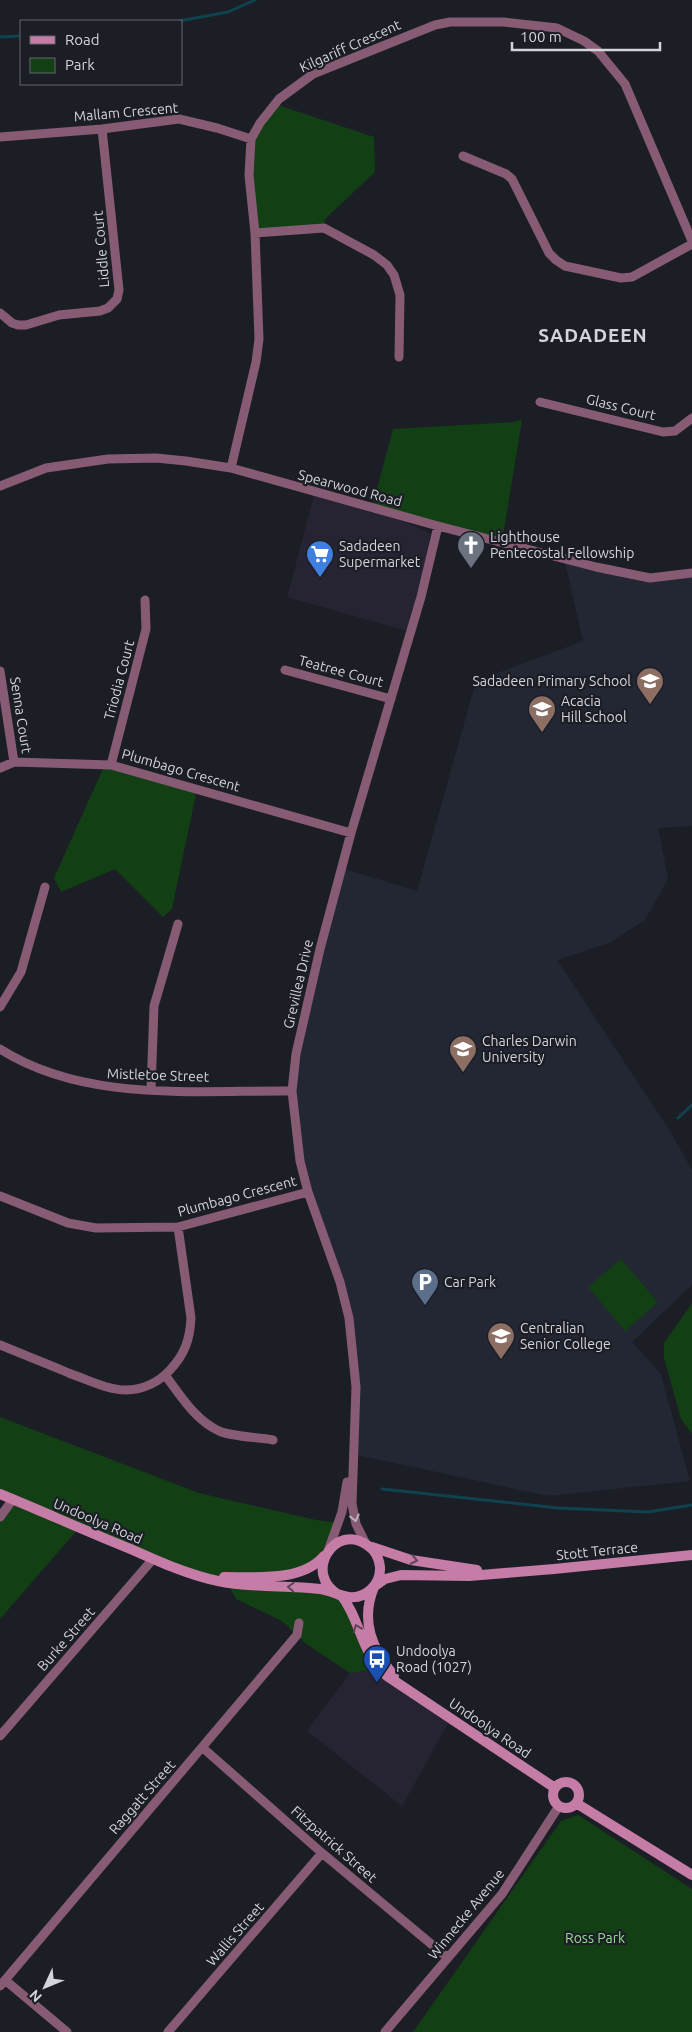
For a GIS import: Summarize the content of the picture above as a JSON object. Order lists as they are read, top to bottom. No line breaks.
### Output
{"streets":{"main road":["Undoolya Road","Stott Terrace"],"street":["Kilgariff Crescent","Mallam Crescent","Liddle Court","Glass Court","Spearwood Road","Teatree Court","Triodia Court","Senna Court","Plumbago Crescent","Grevillea Drive","Mistletoe Street","Burke Street","Raggatt Street","Fitzpatrick Street","Winnecke Avenue","Wallis Street"]},"crossings":[["Kilgariff Crescent","Mallam Crescent"],["Kilgariff Crescent","Spearwood Road"],["Mallam Crescent","Liddle Court"],["Spearwood Road","Grevillea Drive"],["Teatree Court","Grevillea Drive"],["Triodia Court","Plumbago Crescent"],["Senna Court","Plumbago Crescent"],["Plumbago Crescent","Grevillea Drive"],["Grevillea Drive","Mistletoe Street"],["Grevillea Drive","Undoolya Road"],["Grevillea Drive","Stott Terrace"],["Undoolya Road","Stott Terrace"],["Undoolya Road","Burke Street"],["Undoolya Road","Winnecke Avenue"],["Raggatt Street","Fitzpatrick Street"],["Fitzpatrick Street","Winnecke Avenue"],["Fitzpatrick Street","Wallis Street"]],"districts":["SADADEEN"],"parks":["Ross Park"],"places":{"church":["Lighthouse Pentecostal Fellowship"],"supermarket":["Sadadeen Supermarket"],"school or university":["Sadadeen Primary School","Acacia Hill School","Charles Darwin University","Centralian Senior College"],"parking":["Car Park"],"bus stop":["Undoolya Road (1027)"]},"legend":["Road","Park"],"scale_bar":"100 m","north":"bottom left"}
